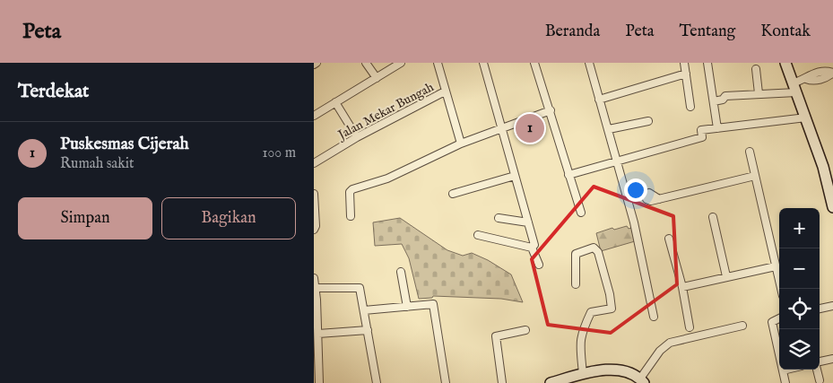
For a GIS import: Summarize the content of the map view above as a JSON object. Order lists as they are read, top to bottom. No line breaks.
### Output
{"streets":{"street":["Jalan Mekar Bungah"]},"page":{"header":"Peta","nav":["Beranda","Peta","Tentang","Kontak"],"heading":"Terdekat","pins":"1","list":[{"mark":"1","name":"Puskesmas Cijerah","note":"Rumah sakit","value":"100 m"}],"buttons":["Simpan","Bagikan"],"map_buttons":["+","−"]}}
